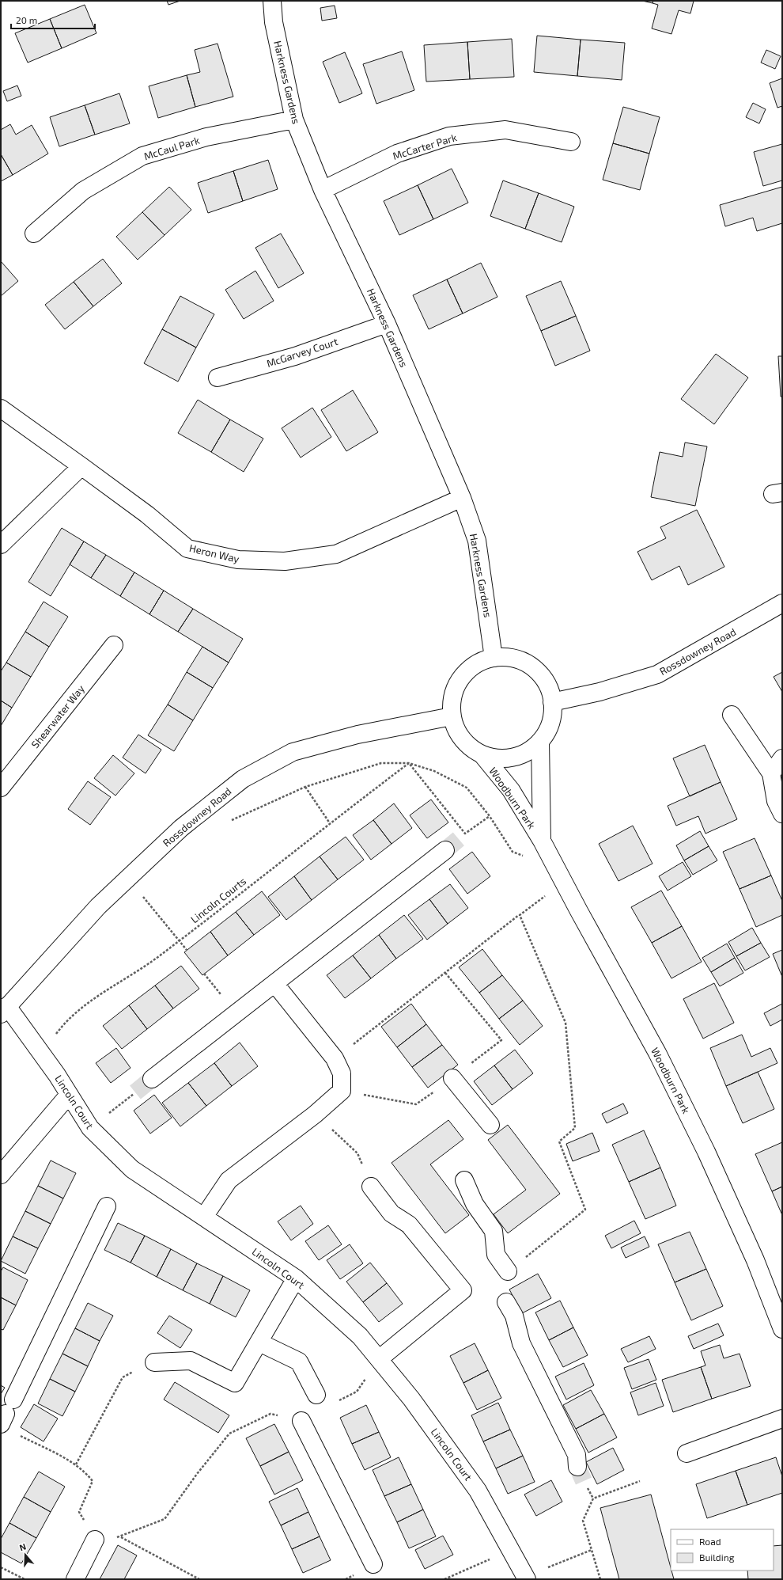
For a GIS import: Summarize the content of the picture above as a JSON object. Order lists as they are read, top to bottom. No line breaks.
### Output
{"streets":{"street":["Harkness Gardens","McCarter Park","McCaul Park","McGarvey Court","Heron Way","Rossdowney Road","Shearwater Way","Woodburn Park","Lincoln Court"],"path":["Lincoln Courts"]},"crossings":[["Harkness Gardens","McCarter Park"],["Harkness Gardens","McCaul Park"],["Harkness Gardens","McGarvey Court"],["Harkness Gardens","Heron Way"],["Harkness Gardens","Rossdowney Road"],["Harkness Gardens","Woodburn Park"],["Rossdowney Road","Woodburn Park"],["Rossdowney Road","Lincoln Court"],["Lincoln Courts","Lincoln Court"]],"legend":["Road","Building"],"scale_bar":"20 m","north":"top"}
